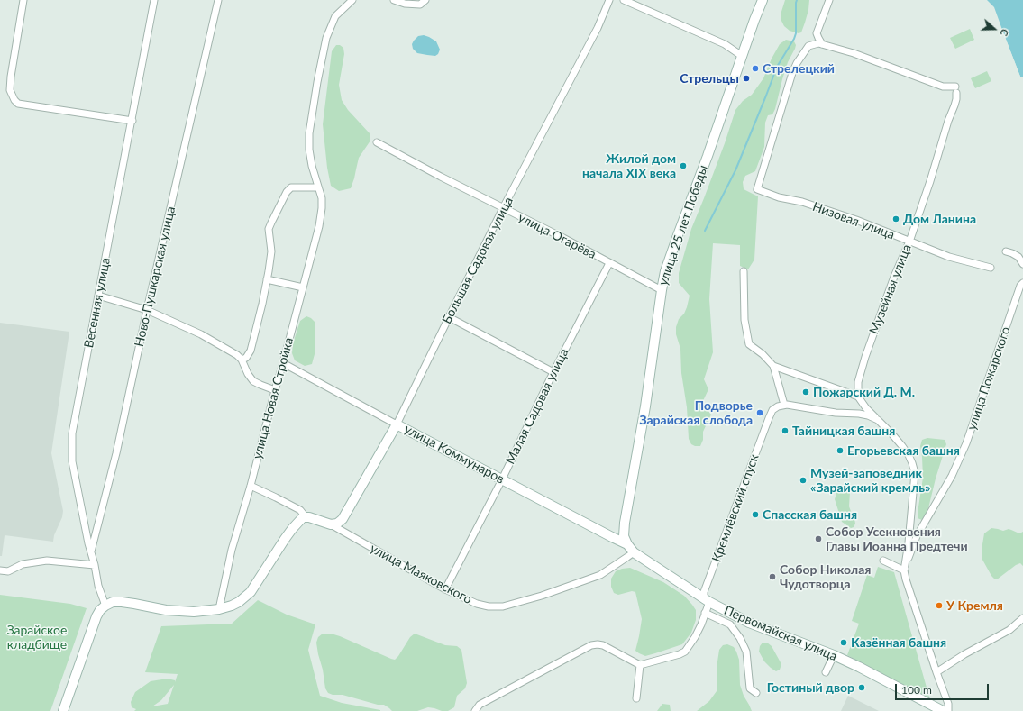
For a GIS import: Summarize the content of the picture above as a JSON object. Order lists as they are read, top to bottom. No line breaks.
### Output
{"streets":{"main road":["улица 25 лет Победы","Большая Садовая улица","улица Коммунаров","Первомайская улица"],"street":["Низовая улица","улица Огарёва","Ново-Пушкарская улица","Музейная улица","Весенняя улица","улица Пожарского","улица Новая Стройка","Малая Садовая улица","Кремлёвский спуск","улица Маяковского"]},"crossings":[["Низовая улица","Музейная улица"],["улица 25 лет Победы","улица Огарёва"],["улица 25 лет Победы","улица Коммунаров"],["улица 25 лет Победы","Первомайская улица"],["улица Огарёва","Большая Садовая улица"],["улица Огарёва","Малая Садовая улица"],["Большая Садовая улица","улица Коммунаров"],["Большая Садовая улица","улица Маяковского"],["Ново-Пушкарская улица","Весенняя улица"],["улица Новая Стройка","улица Коммунаров"],["Малая Садовая улица","улица Коммунаров"],["Малая Садовая улица","улица Маяковского"],["улица Коммунаров","Первомайская улица"],["Кремлёвский спуск","Первомайская улица"],["улица Маяковского","Первомайская улица"]],"parks":["Зарайское кладбище"],"places":["Стрелецкий","Стрельцы","Жилой дом начала XIX века","Дом Ланина","Пожарский Д. М.","Подворье Зарайская слобода","Тайницкая башня","Егорьевская башня","Музей-заповедник «Зарайский кремль»","Спасская башня","Собор Усекновения Главы Иоанна Предтечи","Собор Николая Чудотворца","У Кремля","Казённая башня","Гостиный двор"],"scale_bar":"100 m","north":"right"}
